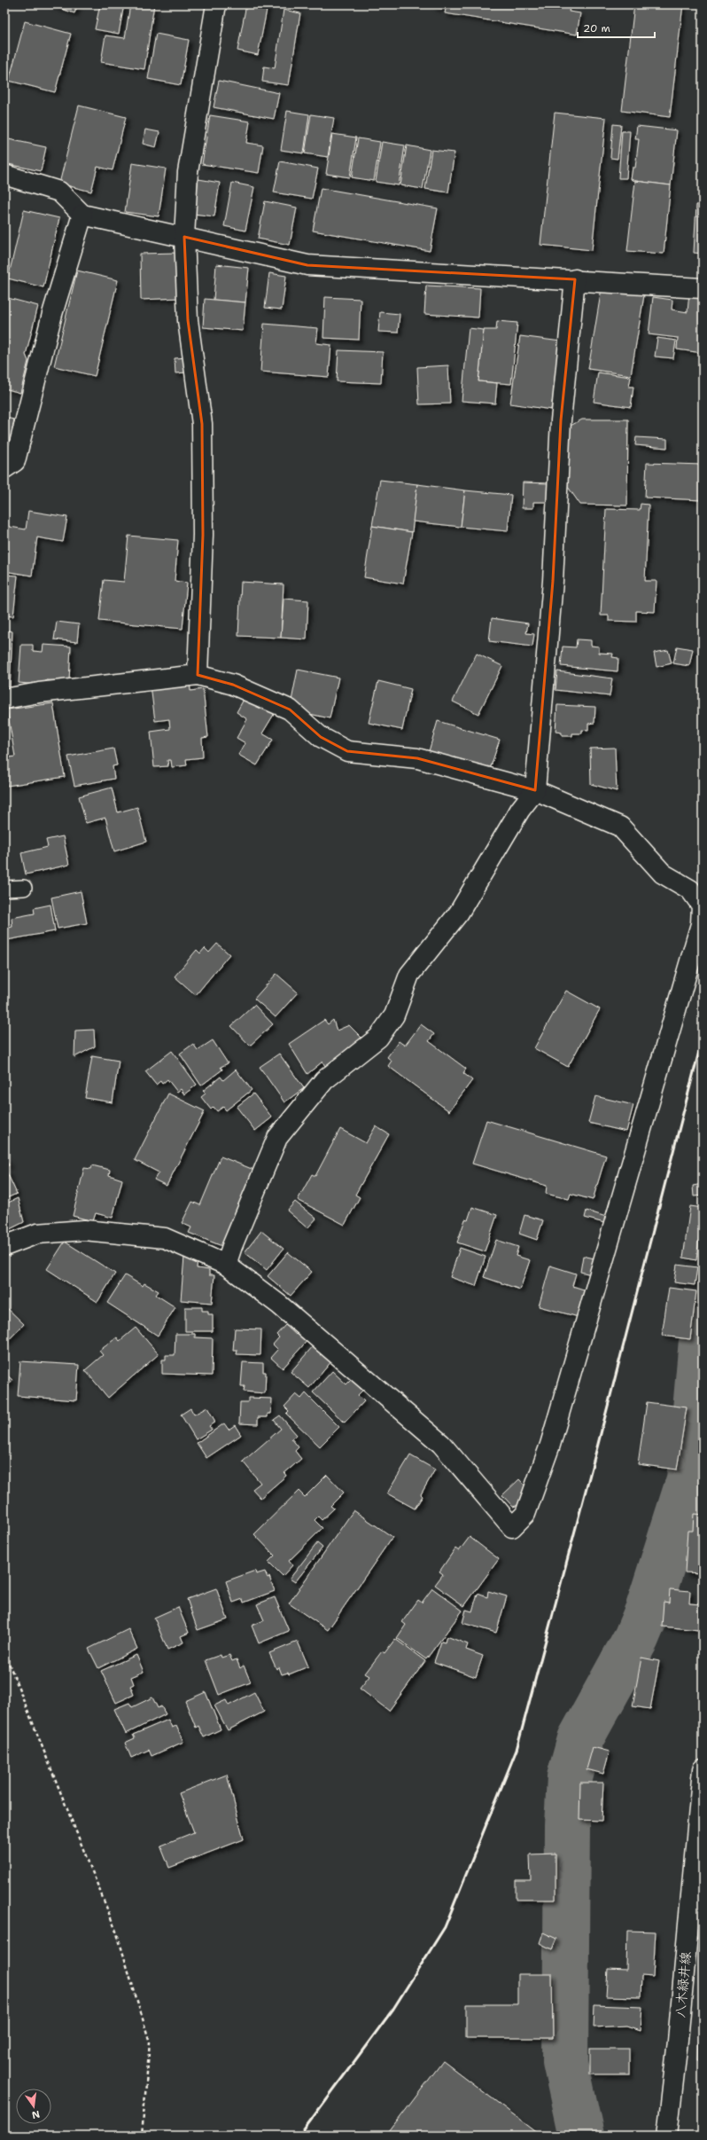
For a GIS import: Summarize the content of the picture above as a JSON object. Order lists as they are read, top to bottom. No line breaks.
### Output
{"streets":{"street":["八木緑井線"]},"scale_bar":"20 m","north":"bottom"}
